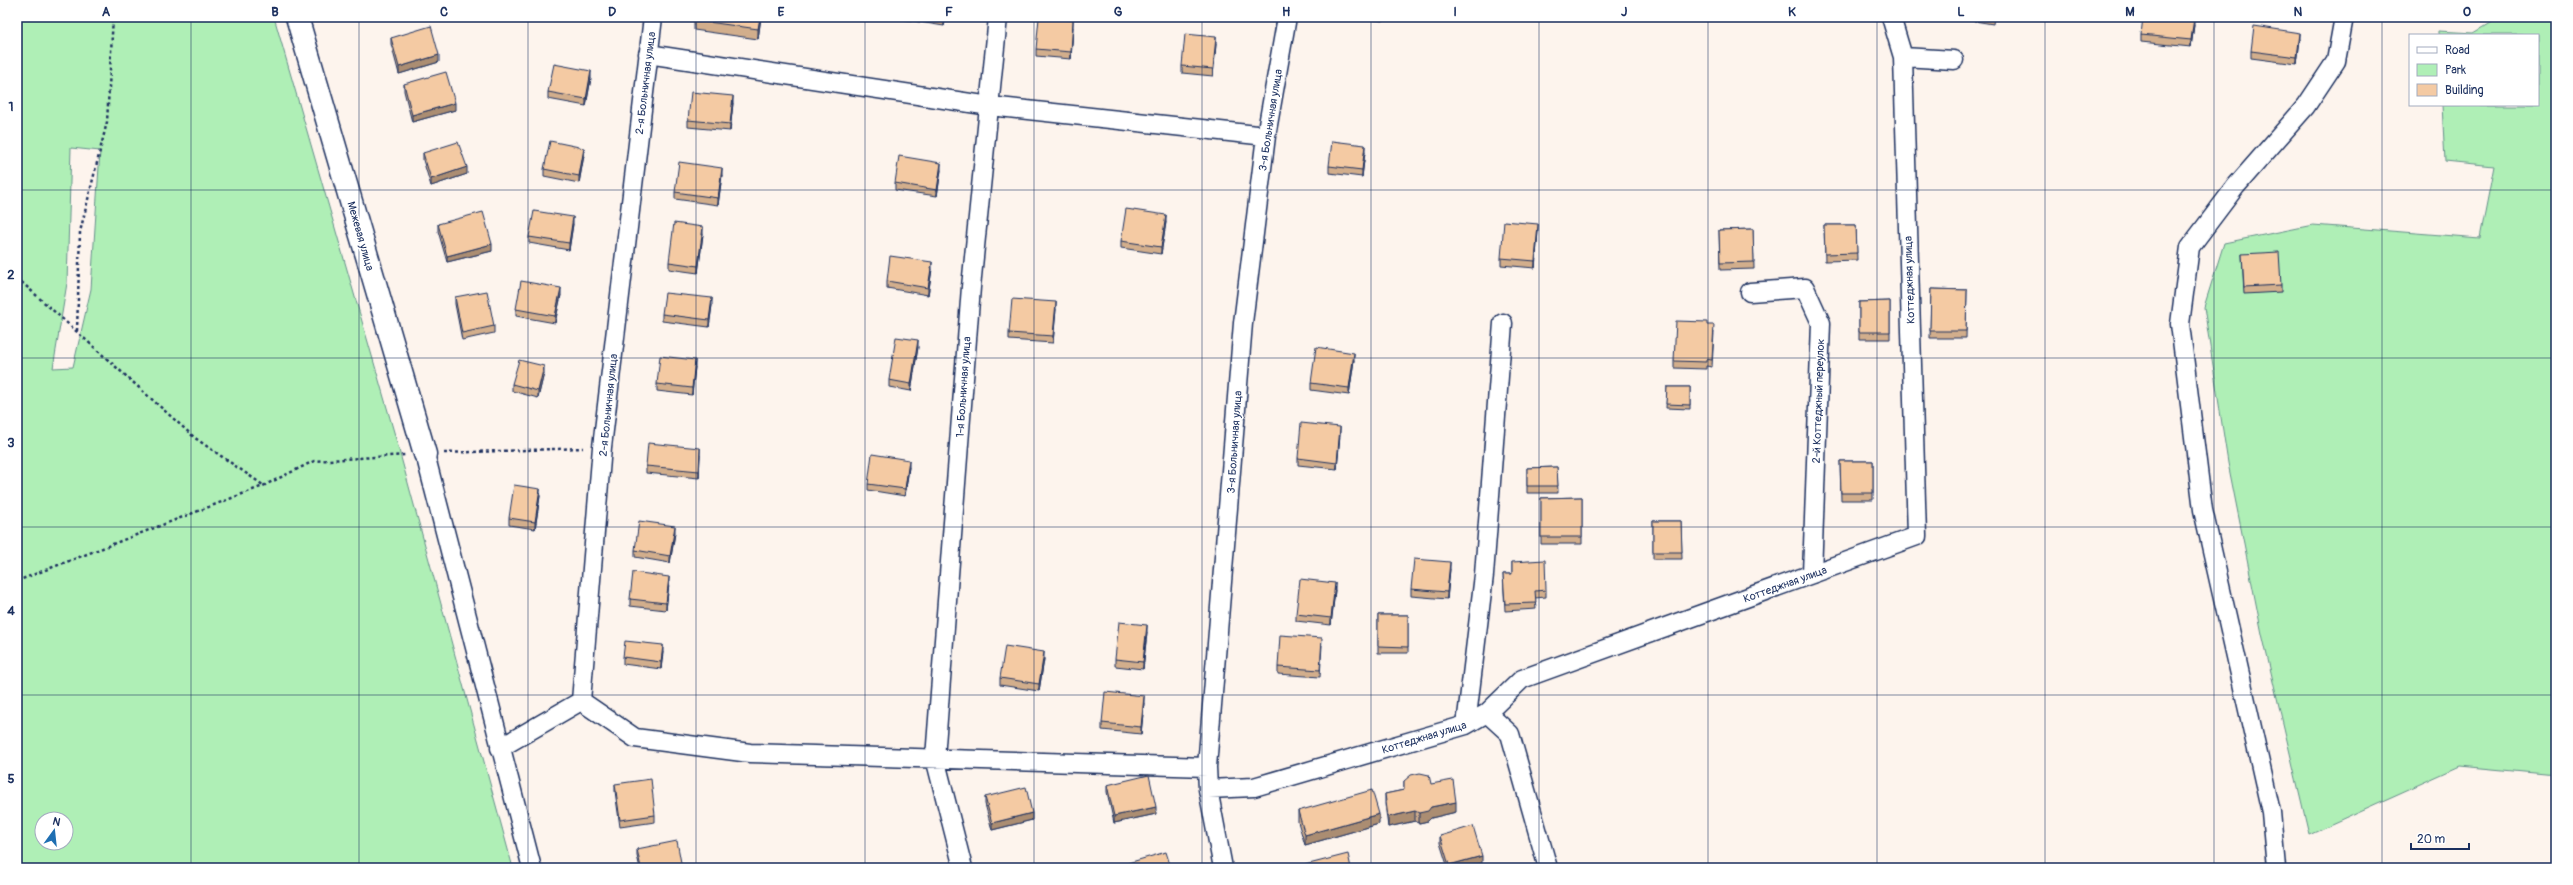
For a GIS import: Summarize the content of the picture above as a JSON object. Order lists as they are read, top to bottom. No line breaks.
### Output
{"streets":{"street":["2-я Больничная улица","3-я Больничная улица","Межевая улица","Коттеджная улица","1-я Больничная улица","2-й Коттеджный переулок"]},"crossings":[["3-я Больничная улица","Коттеджная улица"],["Коттеджная улица","2-й Коттеджный переулок"]],"legend":["Road","Park","Building"],"scale_bar":"20 m","north":"top","grid":{"columns":["A","B","C","D","E","F","G","H","I","J","K","L","M","N","O"],"rows":["1","2","3","4","5"]}}
